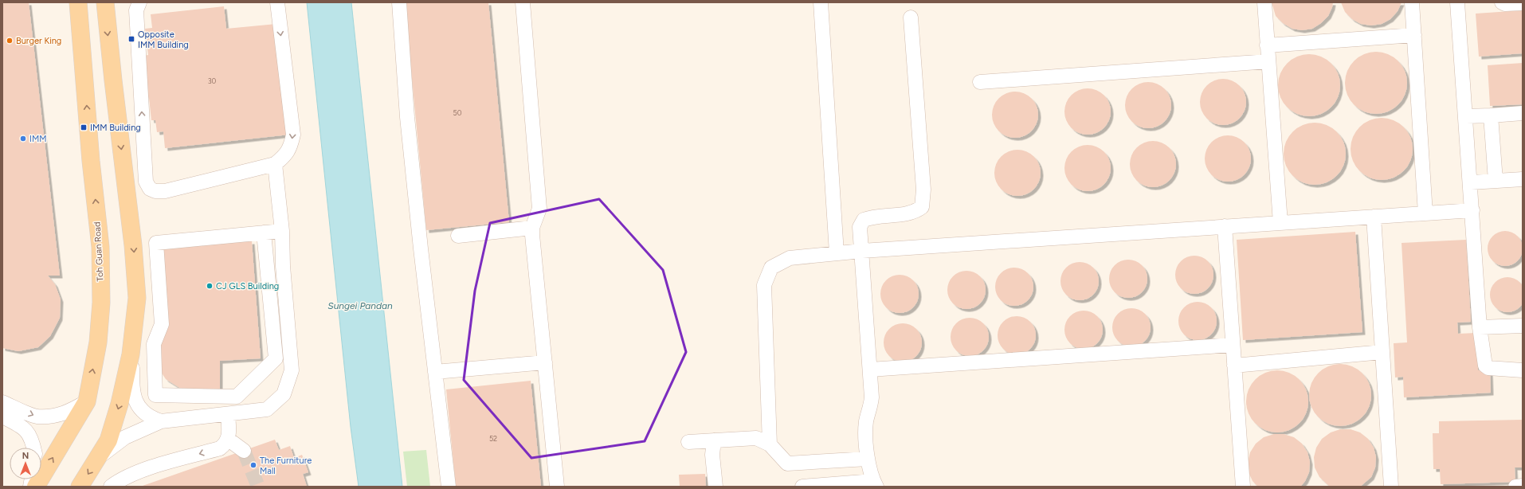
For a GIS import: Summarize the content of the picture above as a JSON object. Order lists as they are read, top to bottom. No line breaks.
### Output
{"streets":{"main road":["Toh Guan Road"]},"water":["Sungei Pandan"],"places":{"transit":["Opposite IMM Building","IMM Building"],"other":["Burger King","IMM","CJ GLS Building","The Furniture Mall"]},"house_numbers":["30","50","52"],"north":"top"}
